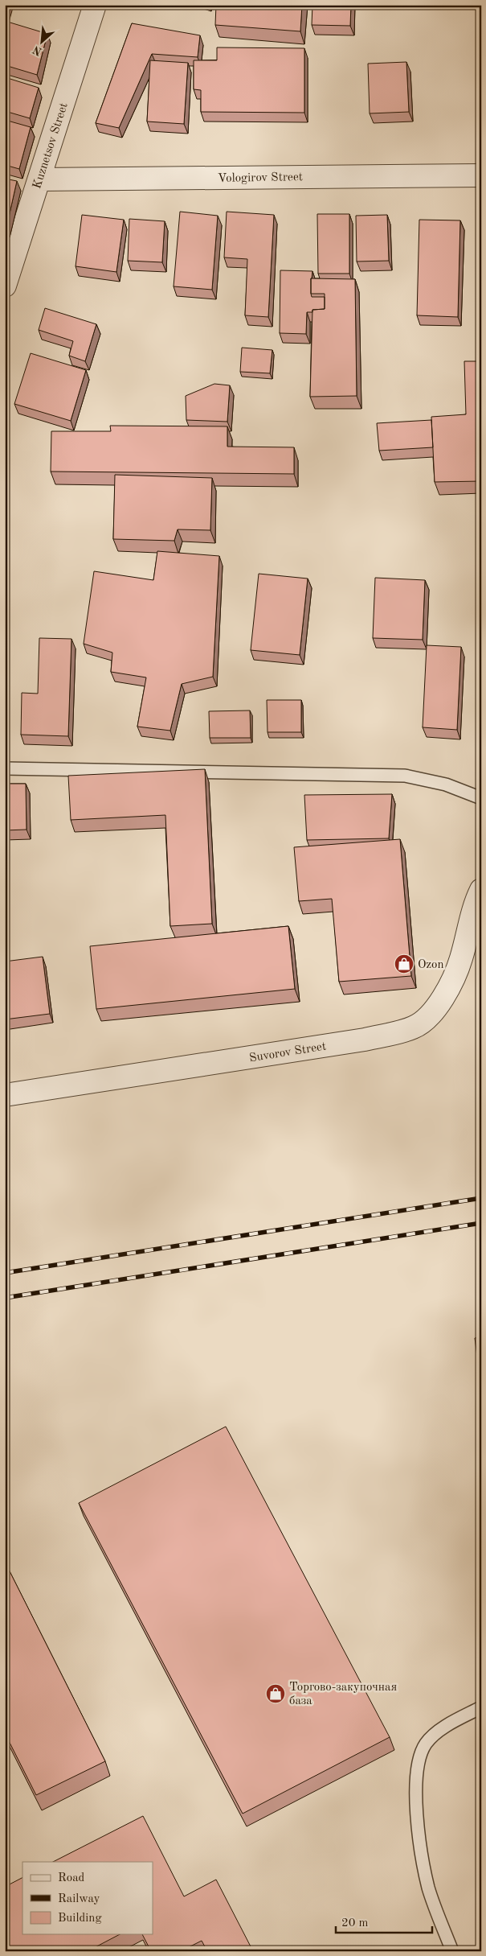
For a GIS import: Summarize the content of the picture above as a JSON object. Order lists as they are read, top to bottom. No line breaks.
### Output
{"streets":{"street":["Kuznetsov Street","Vologirov Street","Suvorov Street"]},"crossings":[["Kuznetsov Street","Vologirov Street"]],"places":{"shop":["Ozon","Торгово-закупочная база"]},"legend":["Road","Railway","Building"],"scale_bar":"20 m","north":"bottom left"}
